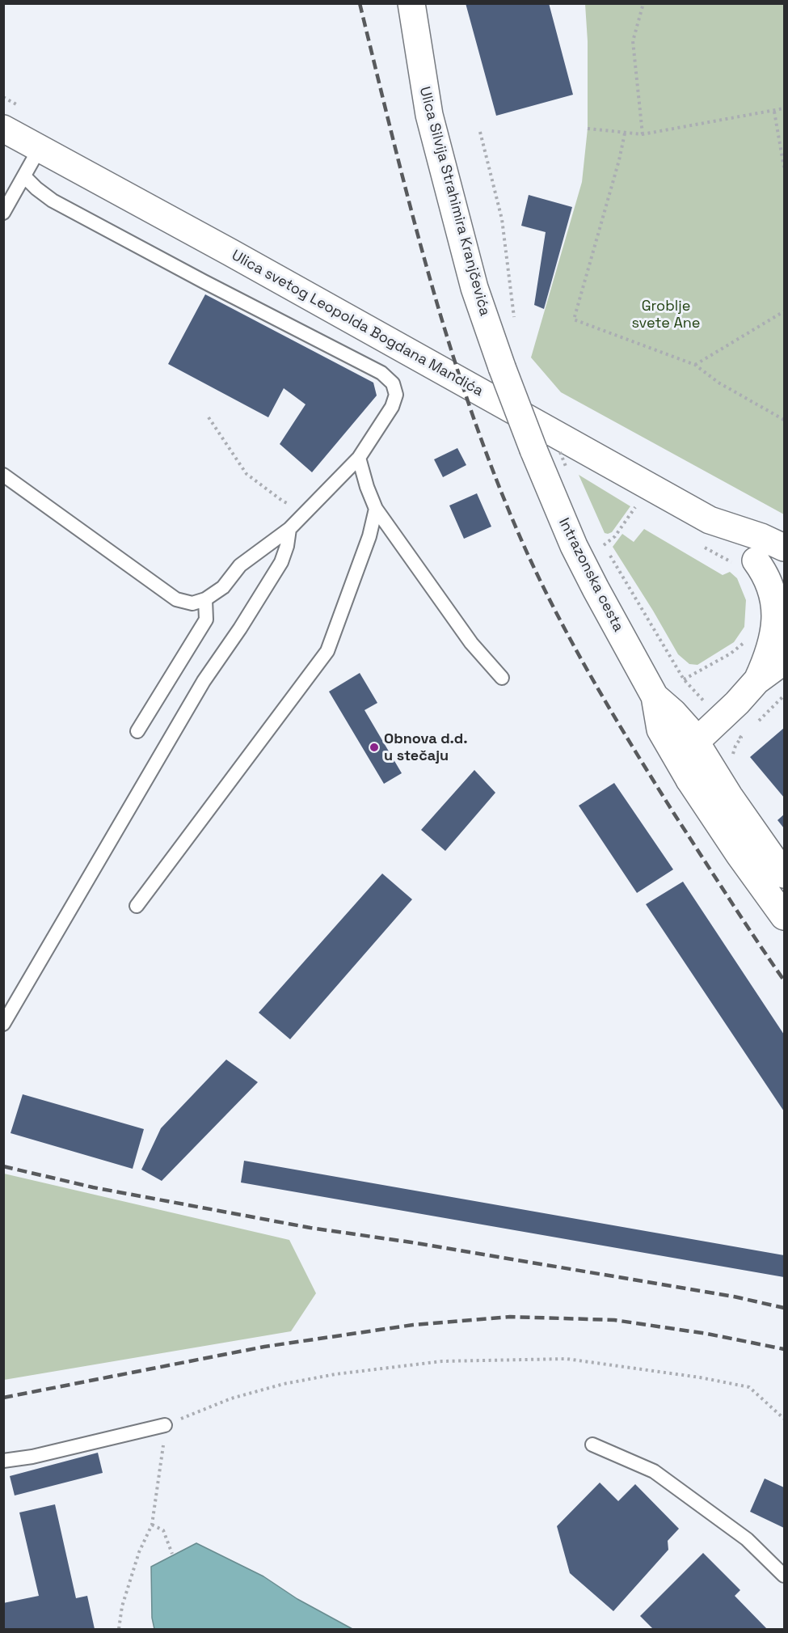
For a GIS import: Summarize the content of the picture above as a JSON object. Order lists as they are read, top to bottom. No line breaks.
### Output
{"streets":{"main road":["Ulica Silvija Strahimira Kranjčevića","Ulica svetog Leopolda Bogdana Mandića","Intrazonska cesta"]},"crossings":[["Ulica Silvija Strahimira Kranjčevića","Intrazonska cesta"]],"parks":["Groblje svete Ane"],"places":["Obnova d.d. u stečaju"]}
